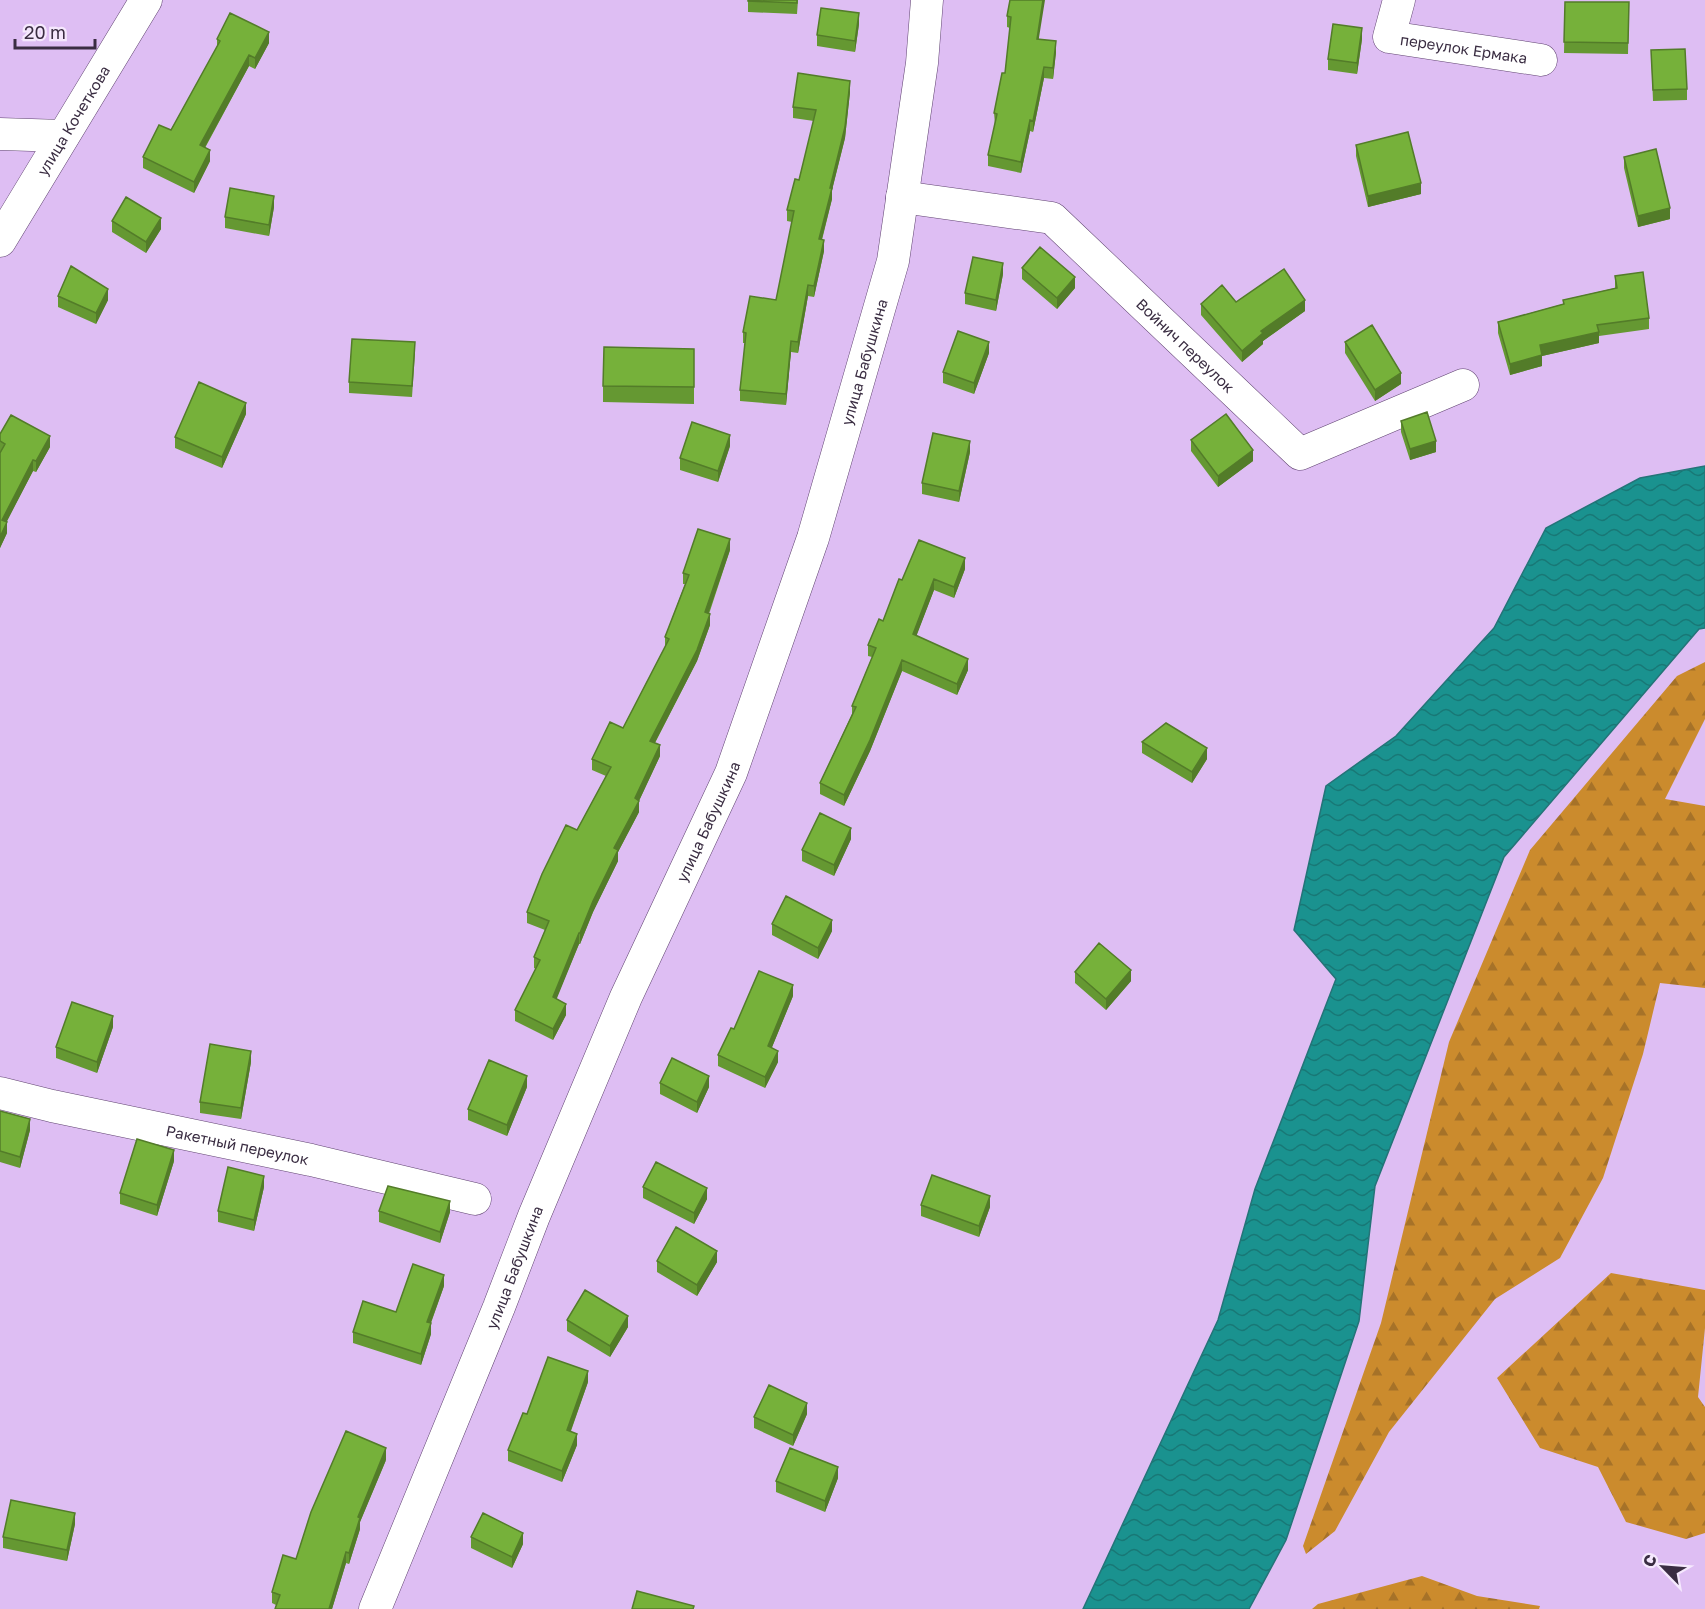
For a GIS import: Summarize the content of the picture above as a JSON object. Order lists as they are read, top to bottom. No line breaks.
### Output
{"streets":{"street":["переулок Ермака","улица Кочеткова","Войнич переулок","улица Бабушкина","Ракетный переулок"]},"crossings":[["Войнич переулок","улица Бабушкина"]],"scale_bar":"20 m","north":"top left"}
